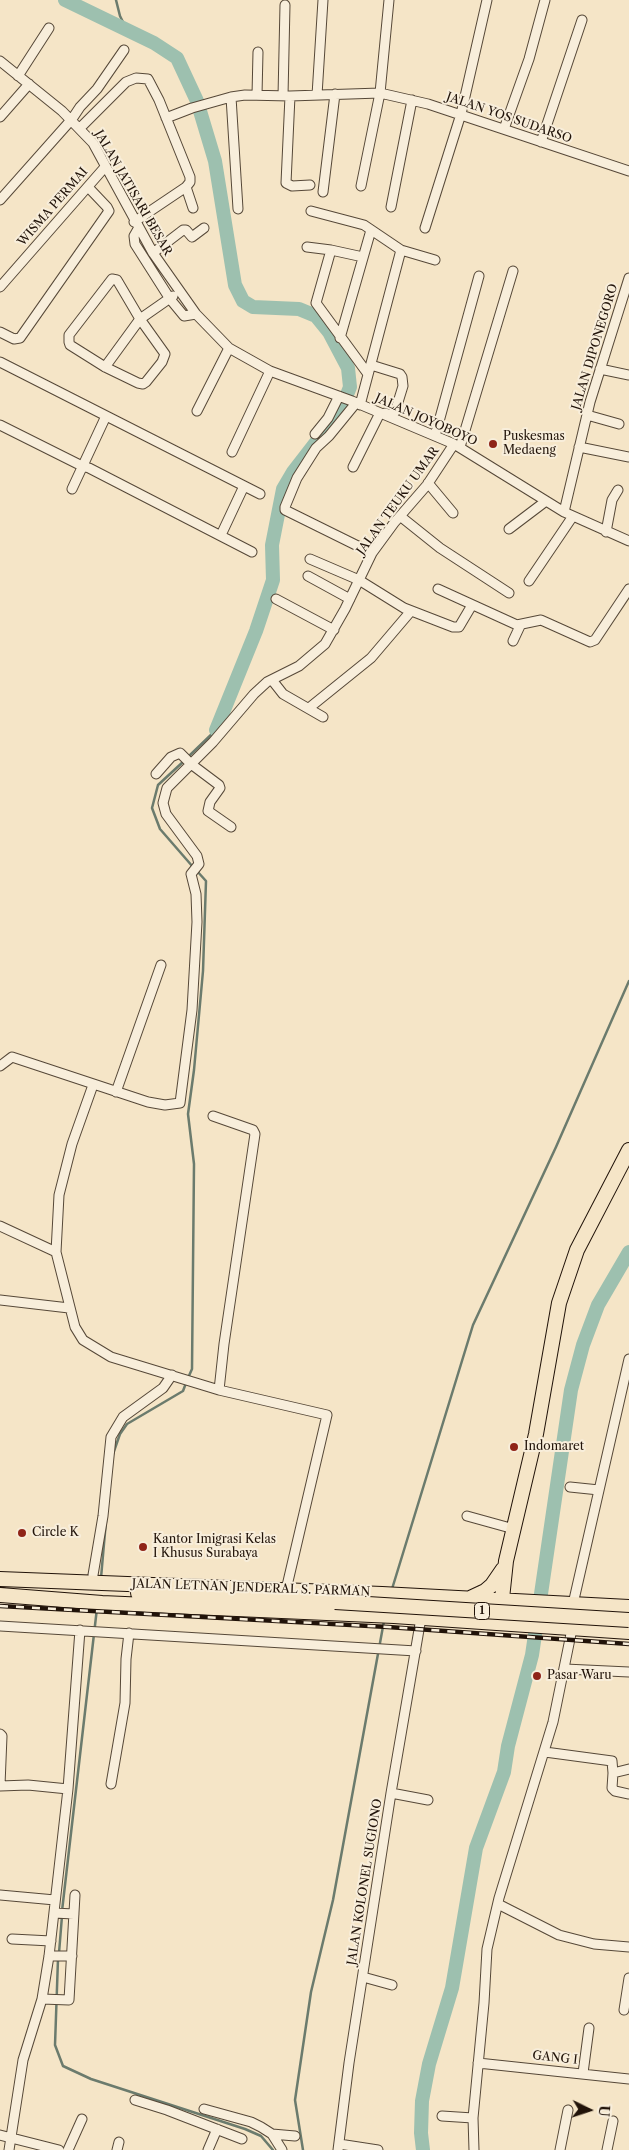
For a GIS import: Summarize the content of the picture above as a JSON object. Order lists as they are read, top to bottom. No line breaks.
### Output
{"streets":{"highway":["JALAN LETNAN JENDERAL S. PARMAN","1"],"street":["JALAN YOS SUDARSO","JALAN JATISARI BESAR","WISMA PERMAI","JALAN DIPONEGORO","JALAN JOYOBOYO","JALAN TEUKU UMAR","JALAN KOLONEL SUGIONO","GANG I"]},"crossings":[["JALAN JATISARI BESAR","WISMA PERMAI"],["JALAN JATISARI BESAR","JALAN JOYOBOYO"],["JALAN DIPONEGORO","JALAN JOYOBOYO"],["JALAN JOYOBOYO","JALAN TEUKU UMAR"],["JALAN LETNAN JENDERAL S. PARMAN","1"],["JALAN LETNAN JENDERAL S. PARMAN","JALAN KOLONEL SUGIONO"]],"places":["Puskesmas Medaeng","Indomaret","Circle K","Kantor Imigrasi Kelas I Khusus Surabaya","Pasar Waru"],"north":"right"}
